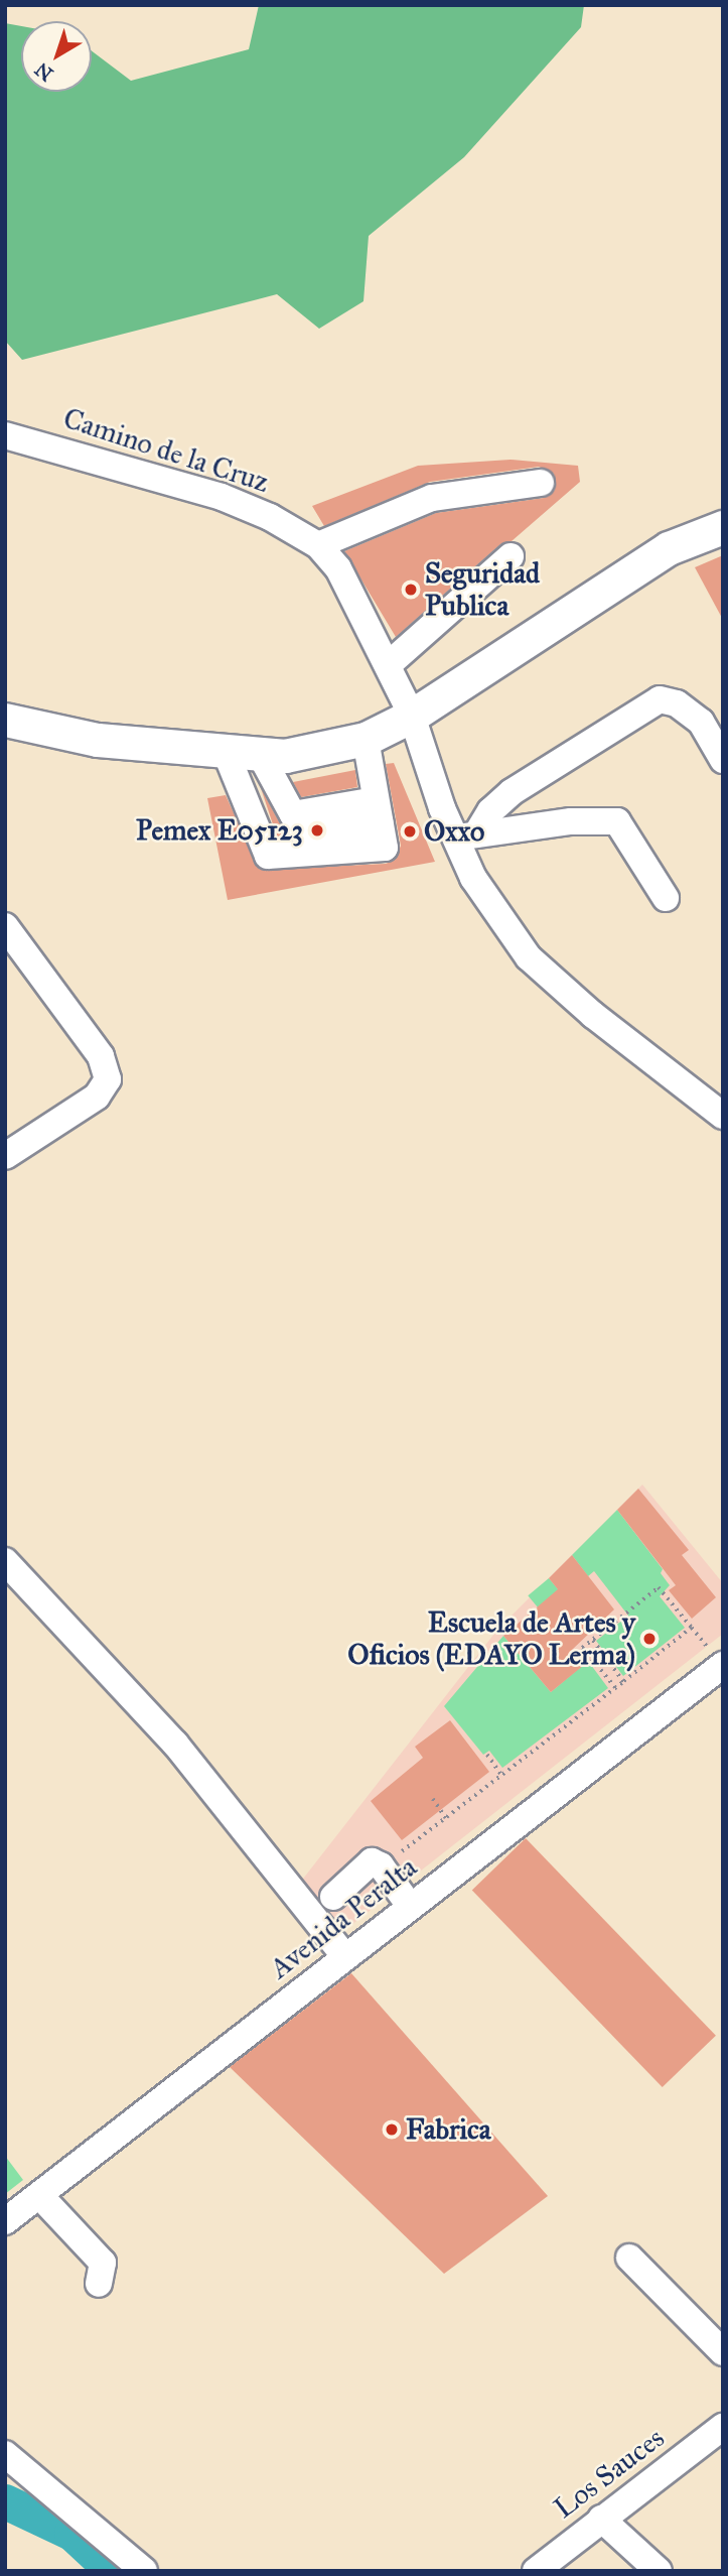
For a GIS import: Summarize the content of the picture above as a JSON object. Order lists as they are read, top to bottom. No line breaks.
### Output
{"streets":{"street":["Camino de la Cruz","Avenida Peralta","Los Sauces"]},"places":["Seguridad Publica","Pemex E05123","Oxxo","Escuela de Artes y Oficios (EDAYO Lerma)","Fabrica"],"north":"bottom left"}
